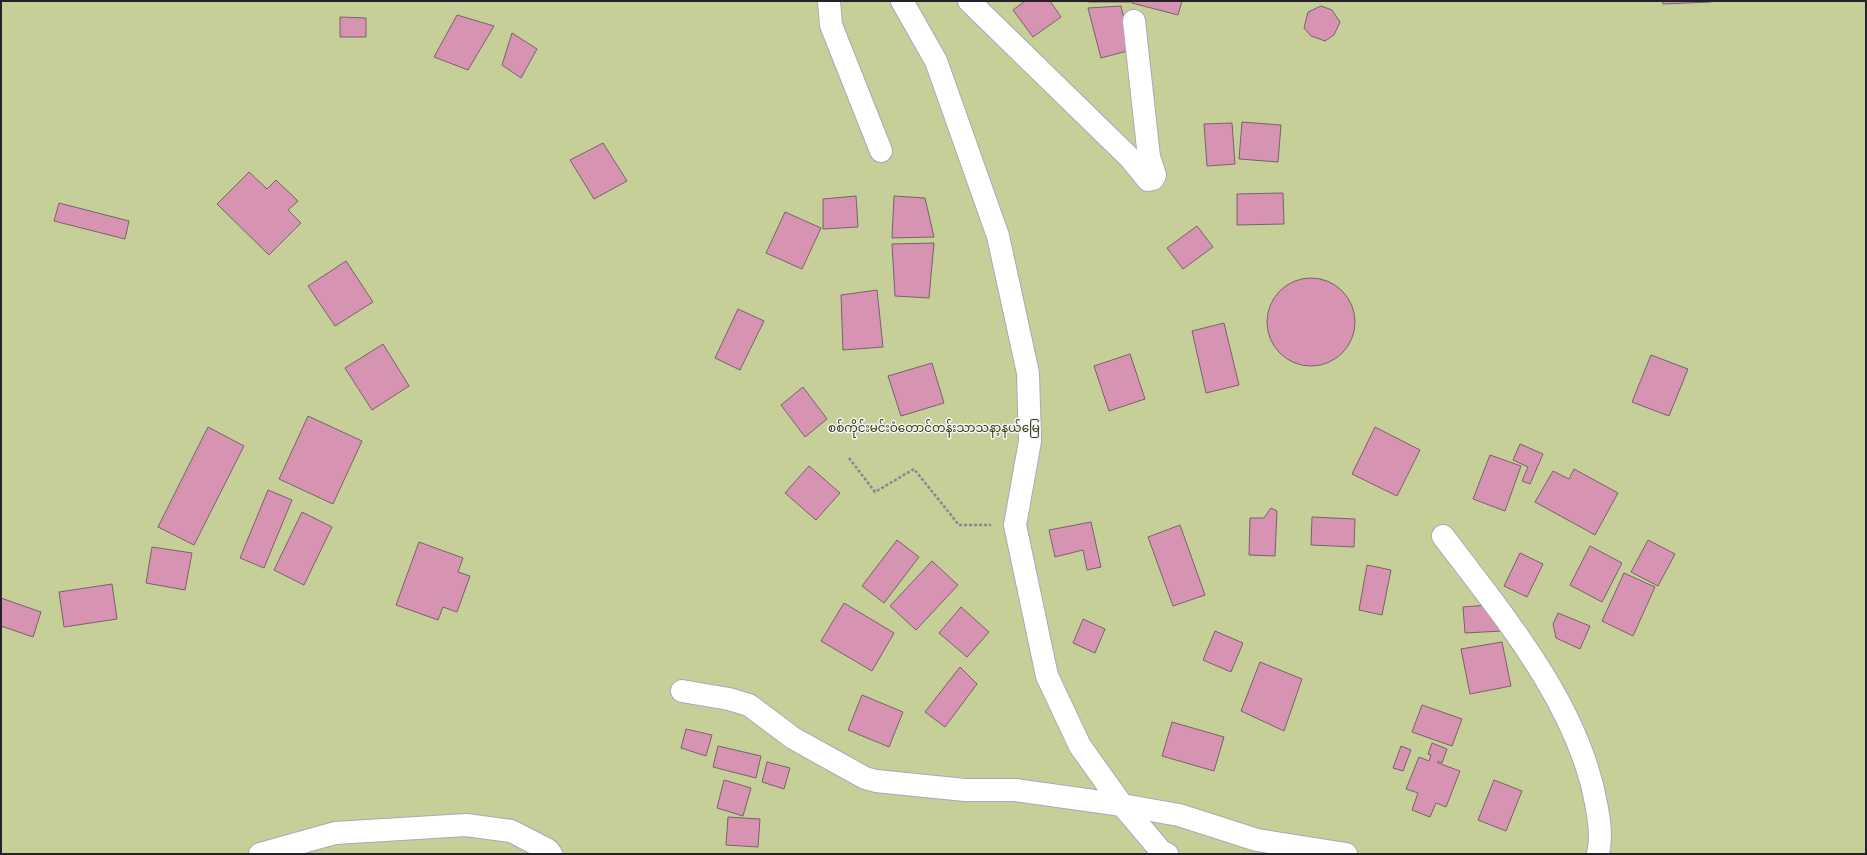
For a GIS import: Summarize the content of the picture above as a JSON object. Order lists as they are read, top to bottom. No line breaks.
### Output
{"parks":["စစ်ကိုင်းမင်းဝံတောင်တန်းသာသနာ့နယ်မြေ"]}
